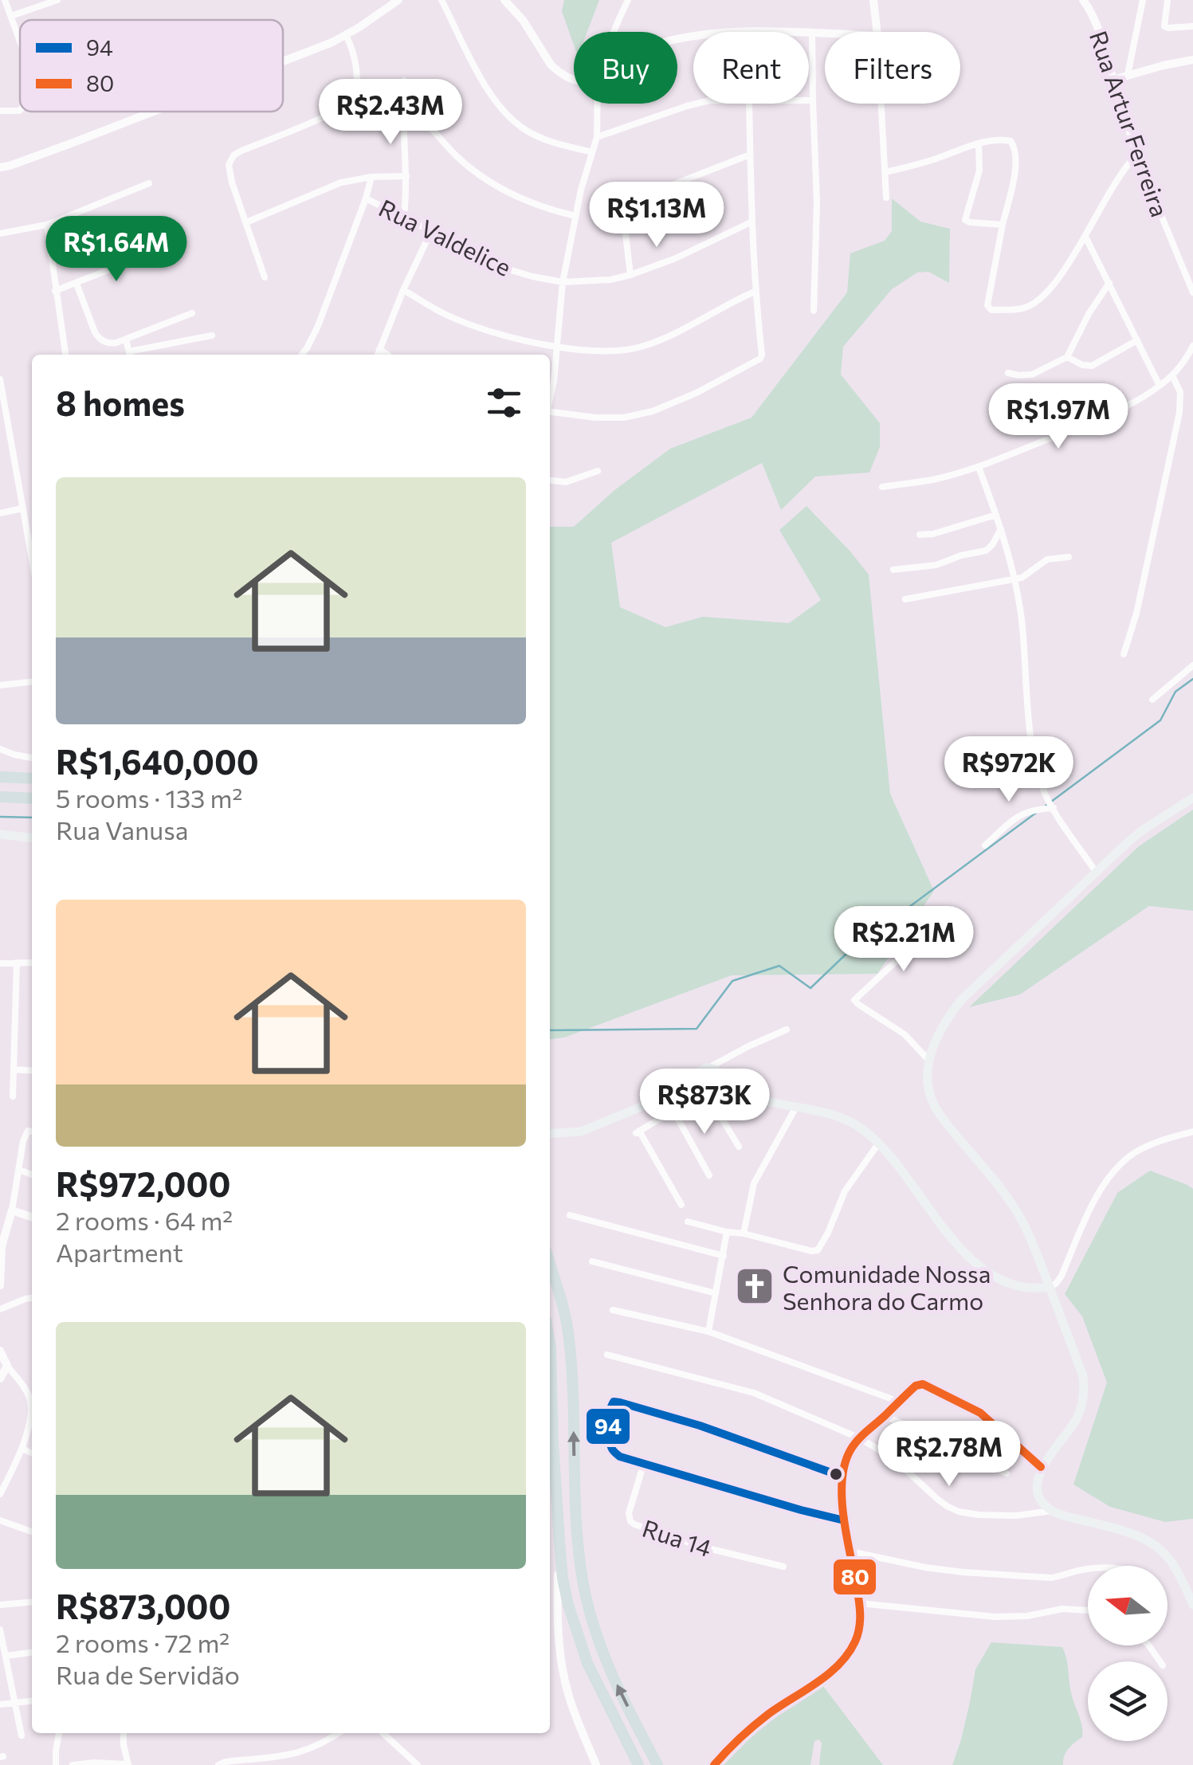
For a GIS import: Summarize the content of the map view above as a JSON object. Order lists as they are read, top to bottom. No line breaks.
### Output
{"streets":{"street":["Rua Artur Ferreira","Rua Valdelice","Rua 14"]},"places":{"church":["Comunidade Nossa Senhora do Carmo"]},"lines":["transit line 80","transit line 94"],"legend":["94","80"],"north":"left","page":{"chip":["Buy","Rent","Filters"],"price":["R$2.43M","R$1.13M","R$1.64M","R$1.97M","R$972K","R$2.21M","R$873K","R$2.78M"],"heading":"8 homes","list":[{"name":"R$1,640,000","note":"5 rooms · 133 m² · Rua Vanusa"},{"name":"R$972,000","note":"2 rooms · 64 m² · Apartment"},{"name":"R$873,000","note":"2 rooms · 72 m² · Rua de Servidão"}]}}
